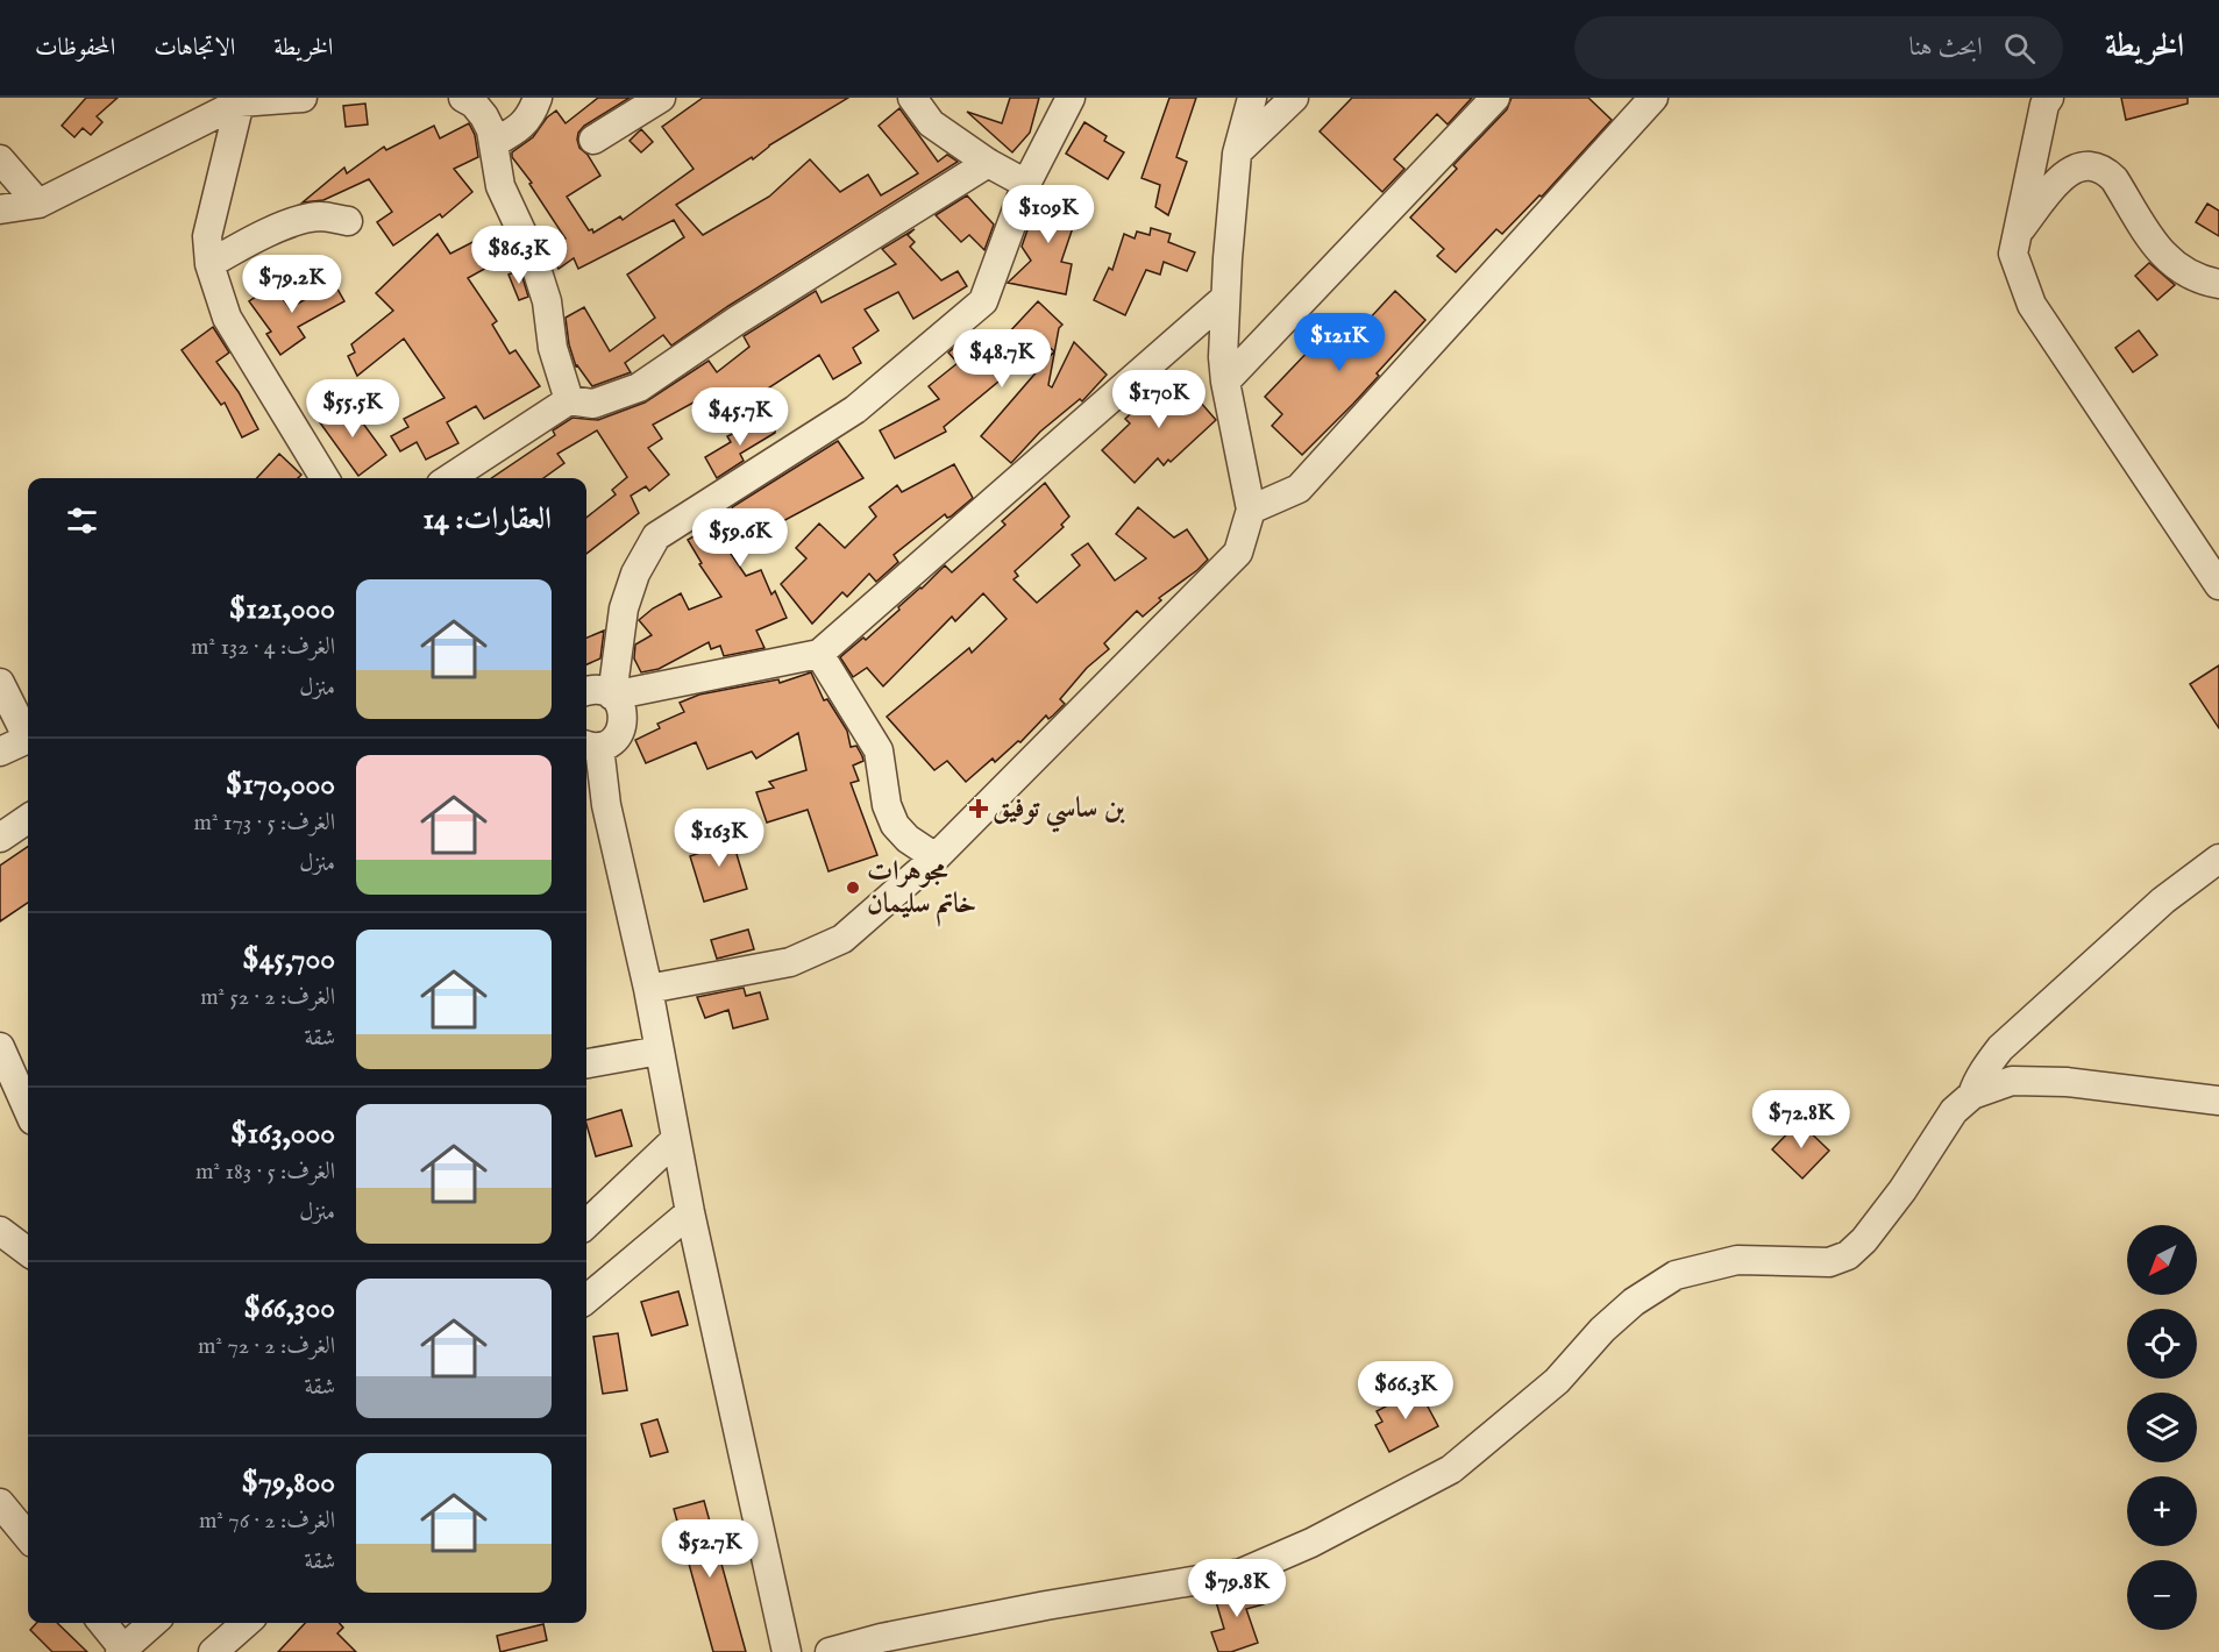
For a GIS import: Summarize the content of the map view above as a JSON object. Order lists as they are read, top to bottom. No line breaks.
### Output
{"places":{"health":["بن ساسي توفيق"],"other":["مجوهرات خاتم سليمان"]},"north":"bottom left","page":{"header":"الخريطة","search":"ابحث هنا","nav":["الخريطة","الاتجاهات","المحفوظات"],"price":["$109K","$86.3K","$79.2K","$121K","$48.7K","$170K","$55.5K","$45.7K","$59.6K","$163K","$72.8K","$66.3K","$52.7K","$79.8K"],"heading":"العقارات: 14","list":[{"name":"$121,000","note":"الغرف: 4 · 132 m² · منزل"},{"name":"$170,000","note":"الغرف: 5 · 173 m² · منزل"},{"name":"$45,700","note":"الغرف: 2 · 52 m² · شقة"},{"name":"$163,000","note":"الغرف: 5 · 183 m² · منزل"},{"name":"$66,300","note":"الغرف: 2 · 72 m² · شقة"},{"name":"$79,800","note":"الغرف: 2 · 76 m² · شقة"}],"map_buttons":["+","−"]}}
